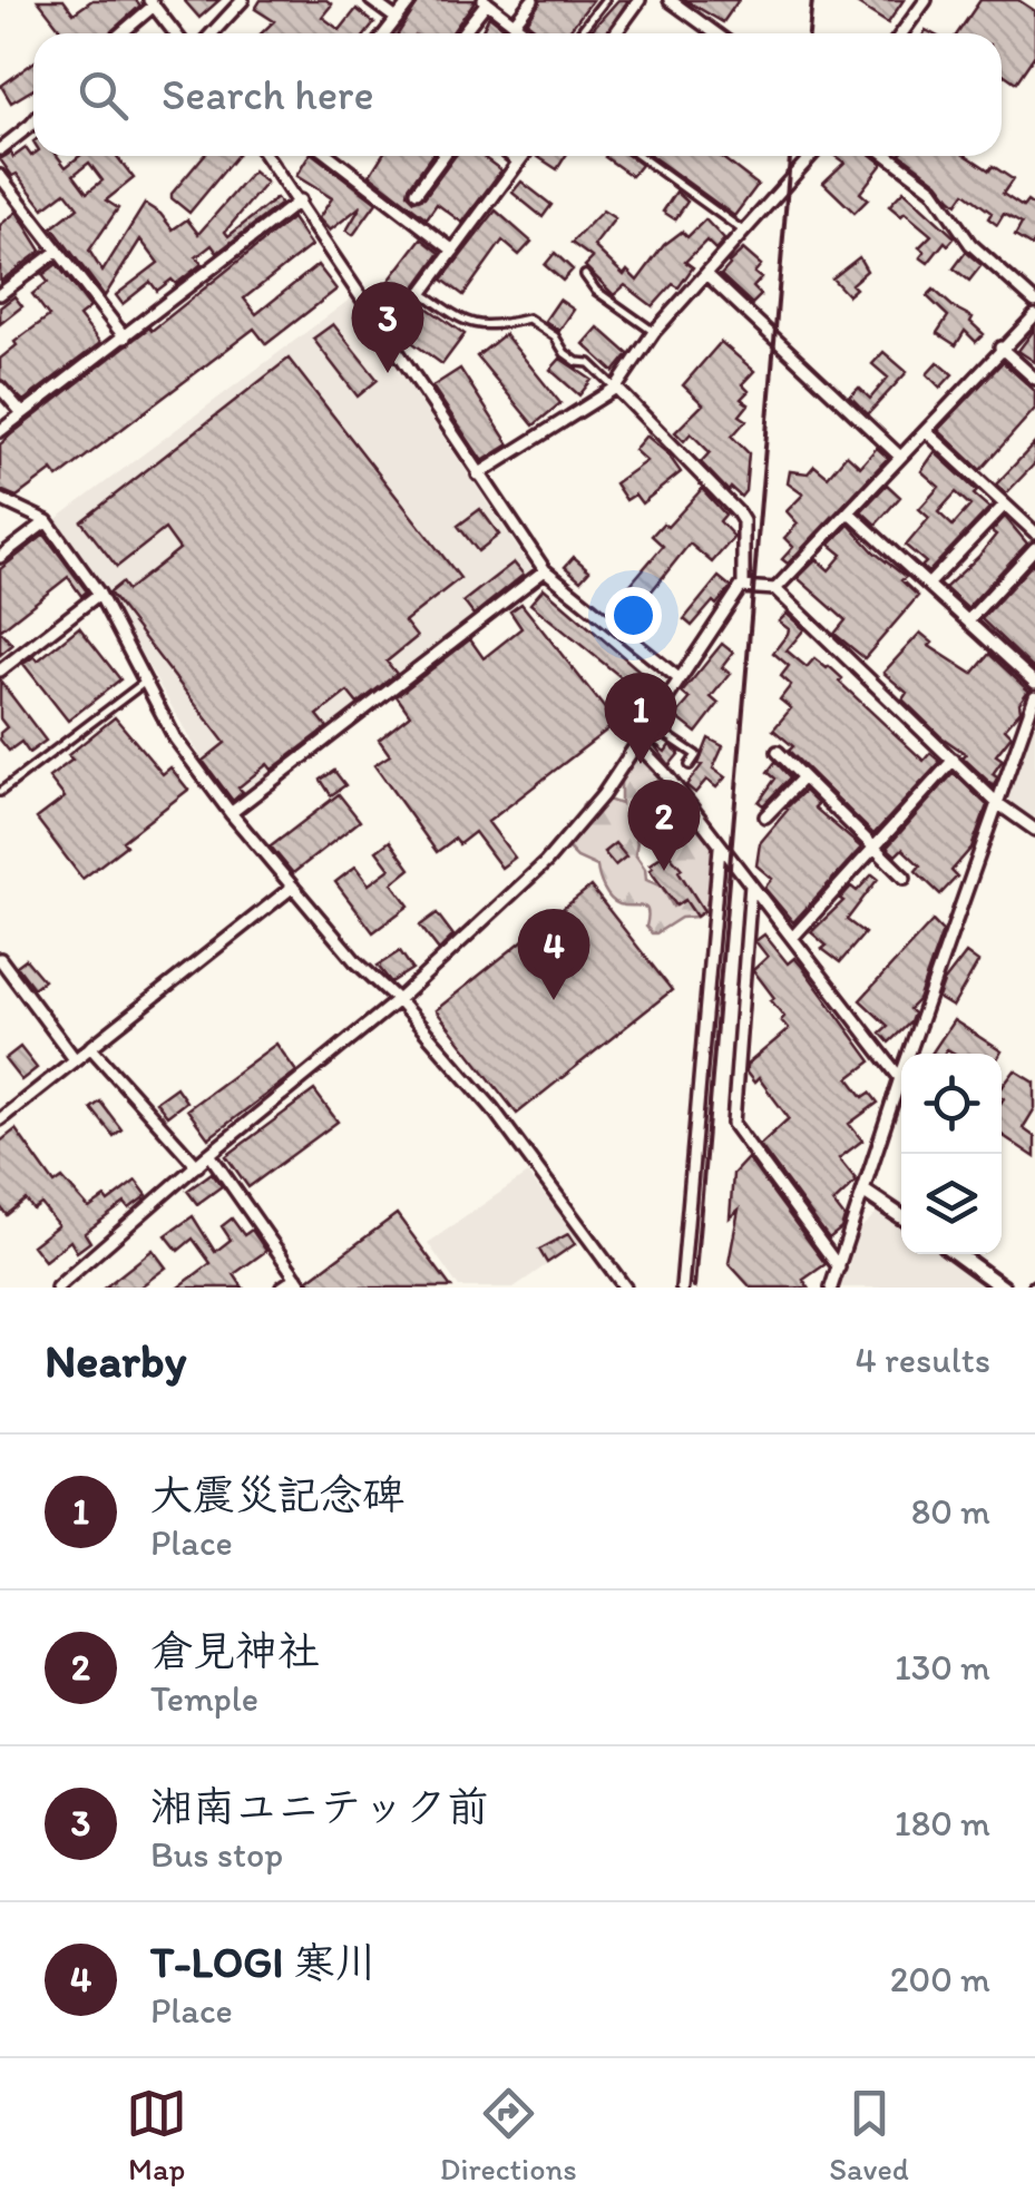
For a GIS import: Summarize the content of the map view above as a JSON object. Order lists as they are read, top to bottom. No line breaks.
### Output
{"page":{"search":"Search here","pins":["3","1","2","4"],"heading":["Nearby","4 results"],"list":[{"mark":"1","name":"大震災記念碑","note":"Place","value":"80 m"},{"mark":"2","name":"倉見神社","note":"Temple","value":"130 m"},{"mark":"3","name":"湘南ユニテック前","note":"Bus stop","value":"180 m"},{"mark":"4","name":"T-LOGI 寒川","note":"Place","value":"200 m"}],"nav":["Map","Directions","Saved"]}}
